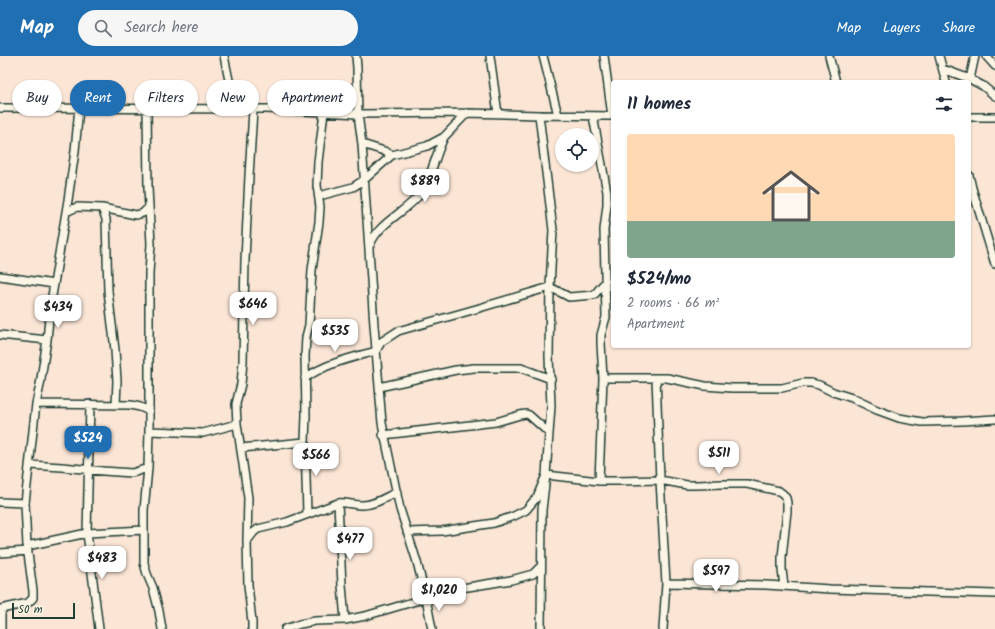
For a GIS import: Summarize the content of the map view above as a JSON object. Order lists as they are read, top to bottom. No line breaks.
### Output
{"scale_bar":"50 m","page":{"header":"Map","search":"Search here","nav":["Map","Layers","Share"],"chip":["Buy","Rent","Filters","New","Apartment"],"heading":"11 homes","list":[{"name":"$524/mo","note":"2 rooms · 66 m² · Apartment"}],"price":["$889","$646","$434","$535","$524","$511","$566","$477","$483","$597","$1,020"],"scale":"50 m"}}
